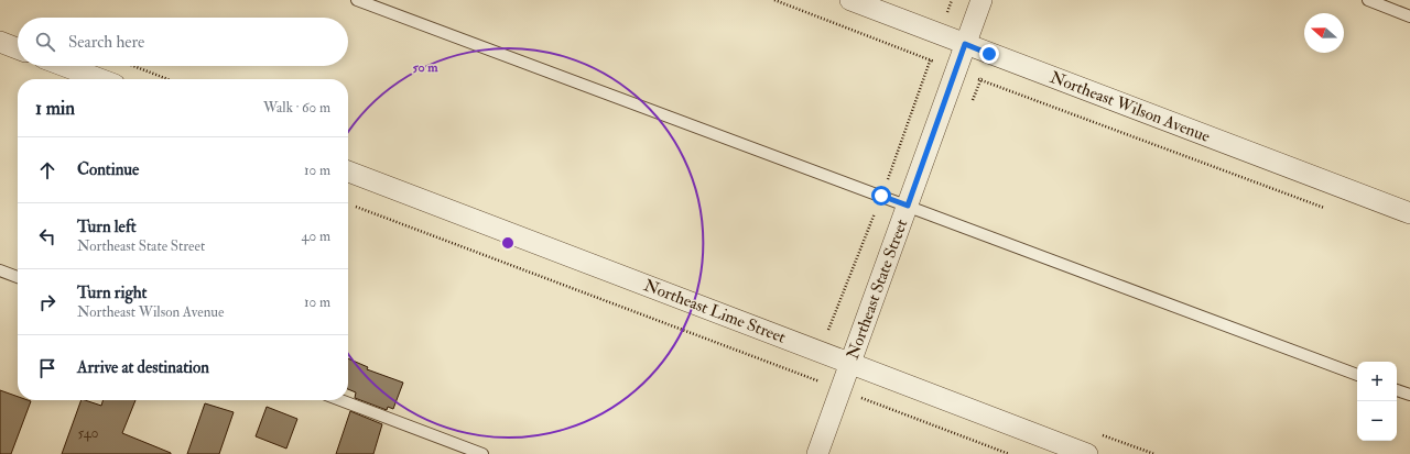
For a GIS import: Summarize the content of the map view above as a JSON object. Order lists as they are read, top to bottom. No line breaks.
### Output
{"streets":{"street":["Northeast Wilson Avenue","Northeast State Street","Northeast Lime Street"]},"crossings":[["Northeast Wilson Avenue","Northeast State Street"],["Northeast State Street","Northeast Lime Street"]],"house_numbers":["540"],"north":"left","page":{"search":"Search here","heading":["1 min","Walk · 60 m"],"list":[["Continue","10 m"],["Turn left","Northeast State Street","40 m"],["Turn right","Northeast Wilson Avenue","10 m"],"Arrive at destination"],"map_buttons":["+","−"]},"rings":["50 m"]}
